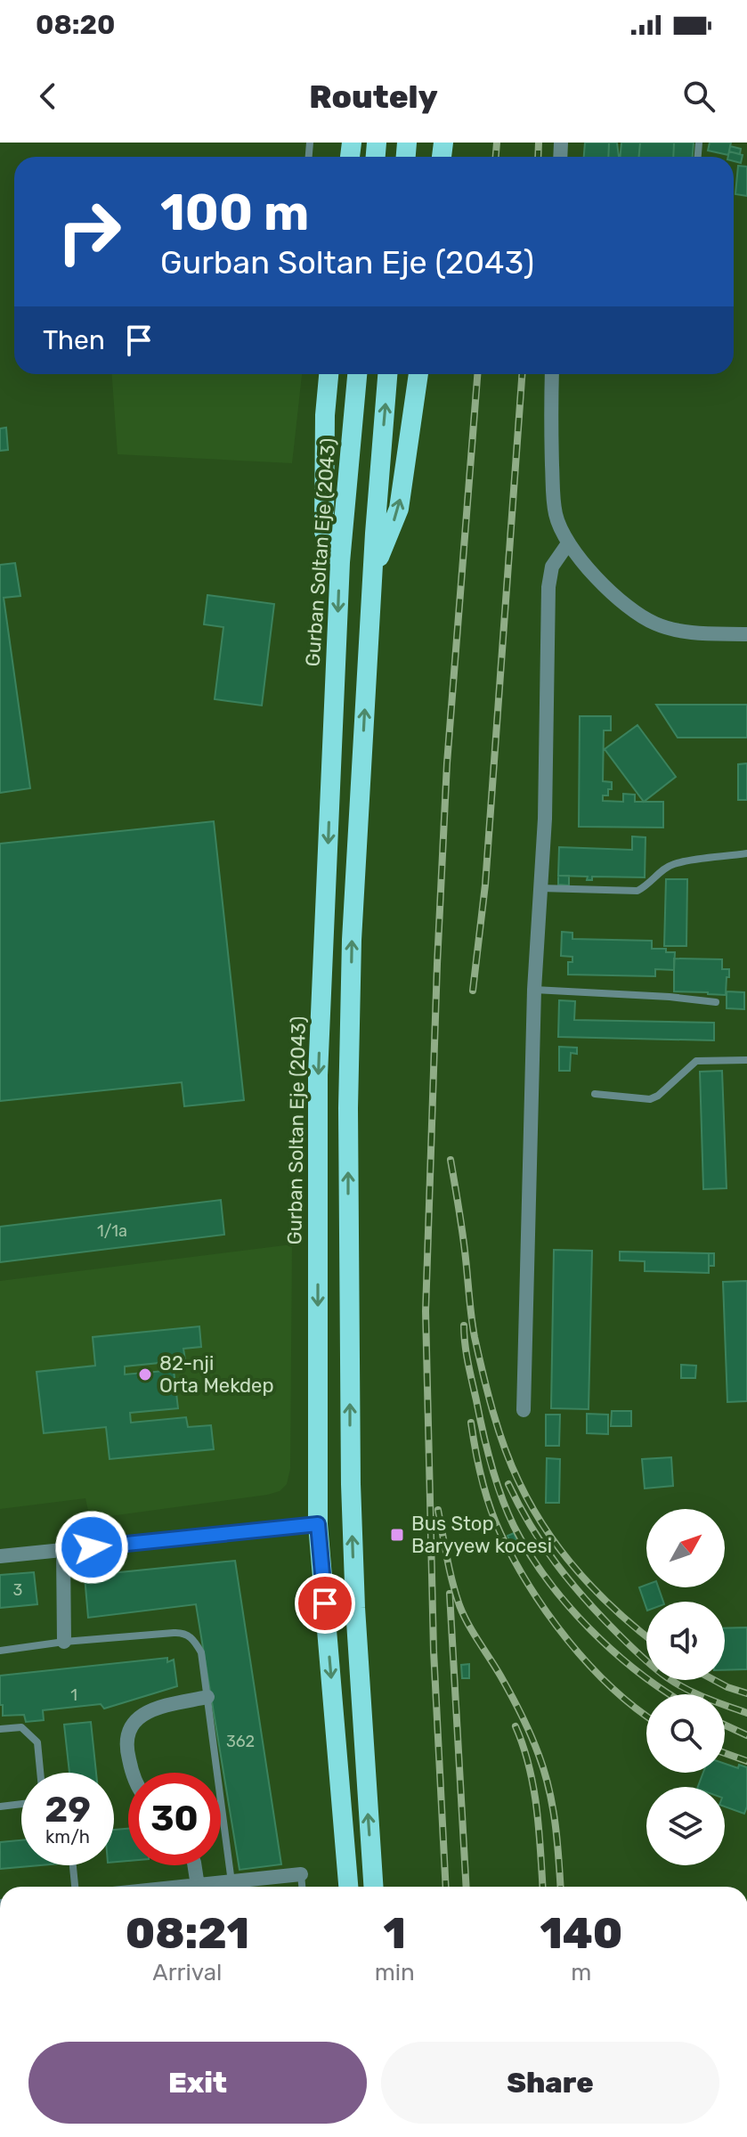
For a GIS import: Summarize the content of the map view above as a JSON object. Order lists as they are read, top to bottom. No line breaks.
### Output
{"streets":{"highway":["Gurban Soltan Eje (2043)"]},"places":{"other":["82-nji Orta Mekdep"],"transit":["Bus Stop Baryyew kocesi"]},"house_numbers":["1/1а","3","1","362"],"north":"top right","page":{"status":"08:20","header":"Routely","turn":["100 m","Gurban Soltan Eje (2043)"],"then":"Then","speed":"29 km/h","limit":"30","eta":["08:21","Arrival","1","min","140","m"],"buttons":["Exit","Share"]}}
